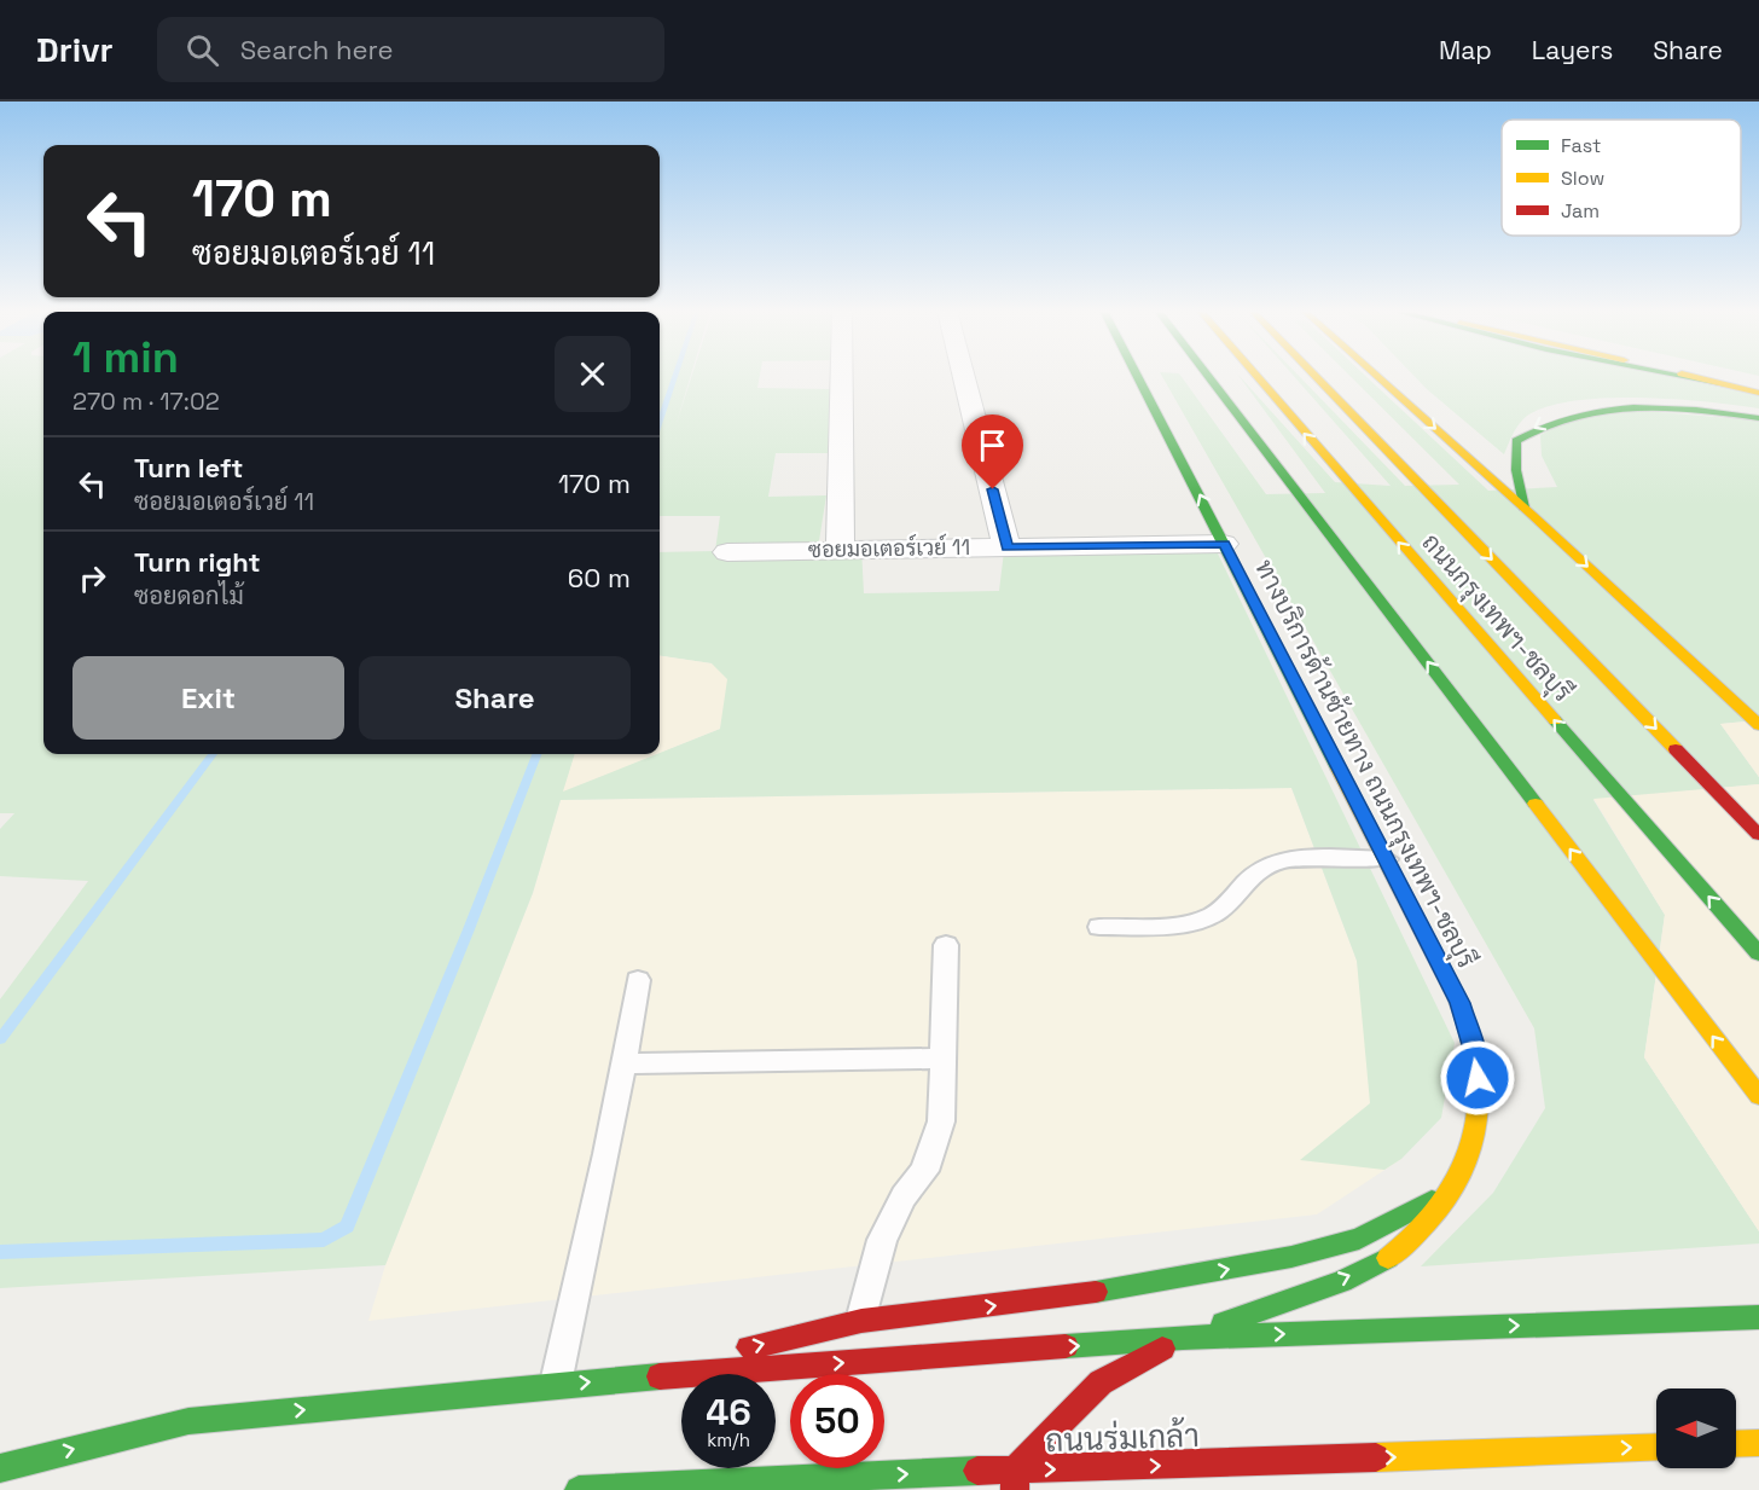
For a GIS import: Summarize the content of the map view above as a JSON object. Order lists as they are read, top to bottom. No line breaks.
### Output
{"streets":{"main road":["ถนนกรุงเทพฯ-ชลบุรี","ทางบริการด้านซ้ายทาง ถนนกรุงเทพฯ-ชลบุรี","ถนนร่มเกล้า"],"street":["ซอยมอเตอร์เวย์ 11"]},"crossings":[["ซอยมอเตอร์เวย์ 11","ทางบริการด้านซ้ายทาง ถนนกรุงเทพฯ-ชลบุรี"],["ทางบริการด้านซ้ายทาง ถนนกรุงเทพฯ-ชลบุรี","ถนนร่มเกล้า"]],"legend":["Fast","Slow","Jam"],"north":"left","page":{"header":"Drivr","search":"Search here","nav":["Map","Layers","Share"],"turn":["170 m","ซอยมอเตอร์เวย์ 11"],"heading":["1 min","270 m · 17:02"],"list":[{"name":"Turn left","note":"ซอยมอเตอร์เวย์ 11","value":"170 m"},{"name":"Turn right","note":"ซอยดอกไม้","value":"60 m"}],"buttons":["Exit","Share"],"speed":"46 km/h","limit":"50"}}
